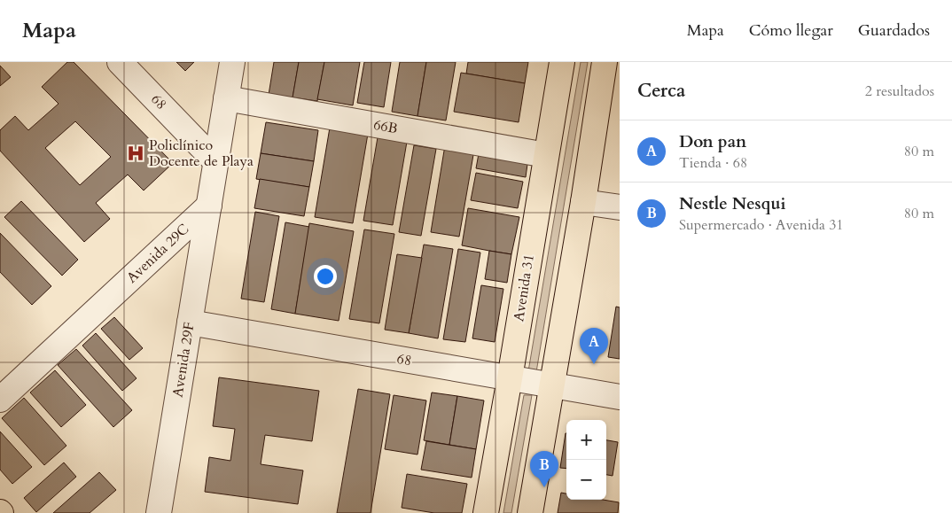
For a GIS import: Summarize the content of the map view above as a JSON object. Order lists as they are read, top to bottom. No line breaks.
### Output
{"streets":{"main road":["Avenida 31"],"street":["68","66B","Avenida 29C","Avenida 29F"]},"crossings":[["68","Avenida 31"],["68","Avenida 29F"],["66B","Avenida 31"],["Avenida 29C","Avenida 29F"]],"places":{"hospital":["Policlínico Docente de Playa"]},"page":{"header":"Mapa","nav":["Mapa","Cómo llegar","Guardados"],"heading":["Cerca","2 resultados"],"list":[{"mark":"A","name":"Don pan","note":"Tienda · 68","value":"80 m"},{"mark":"B","name":"Nestle Nesqui","note":"Supermercado · Avenida 31","value":"80 m"}],"pins":["A","B"],"map_buttons":["+","−"]}}
